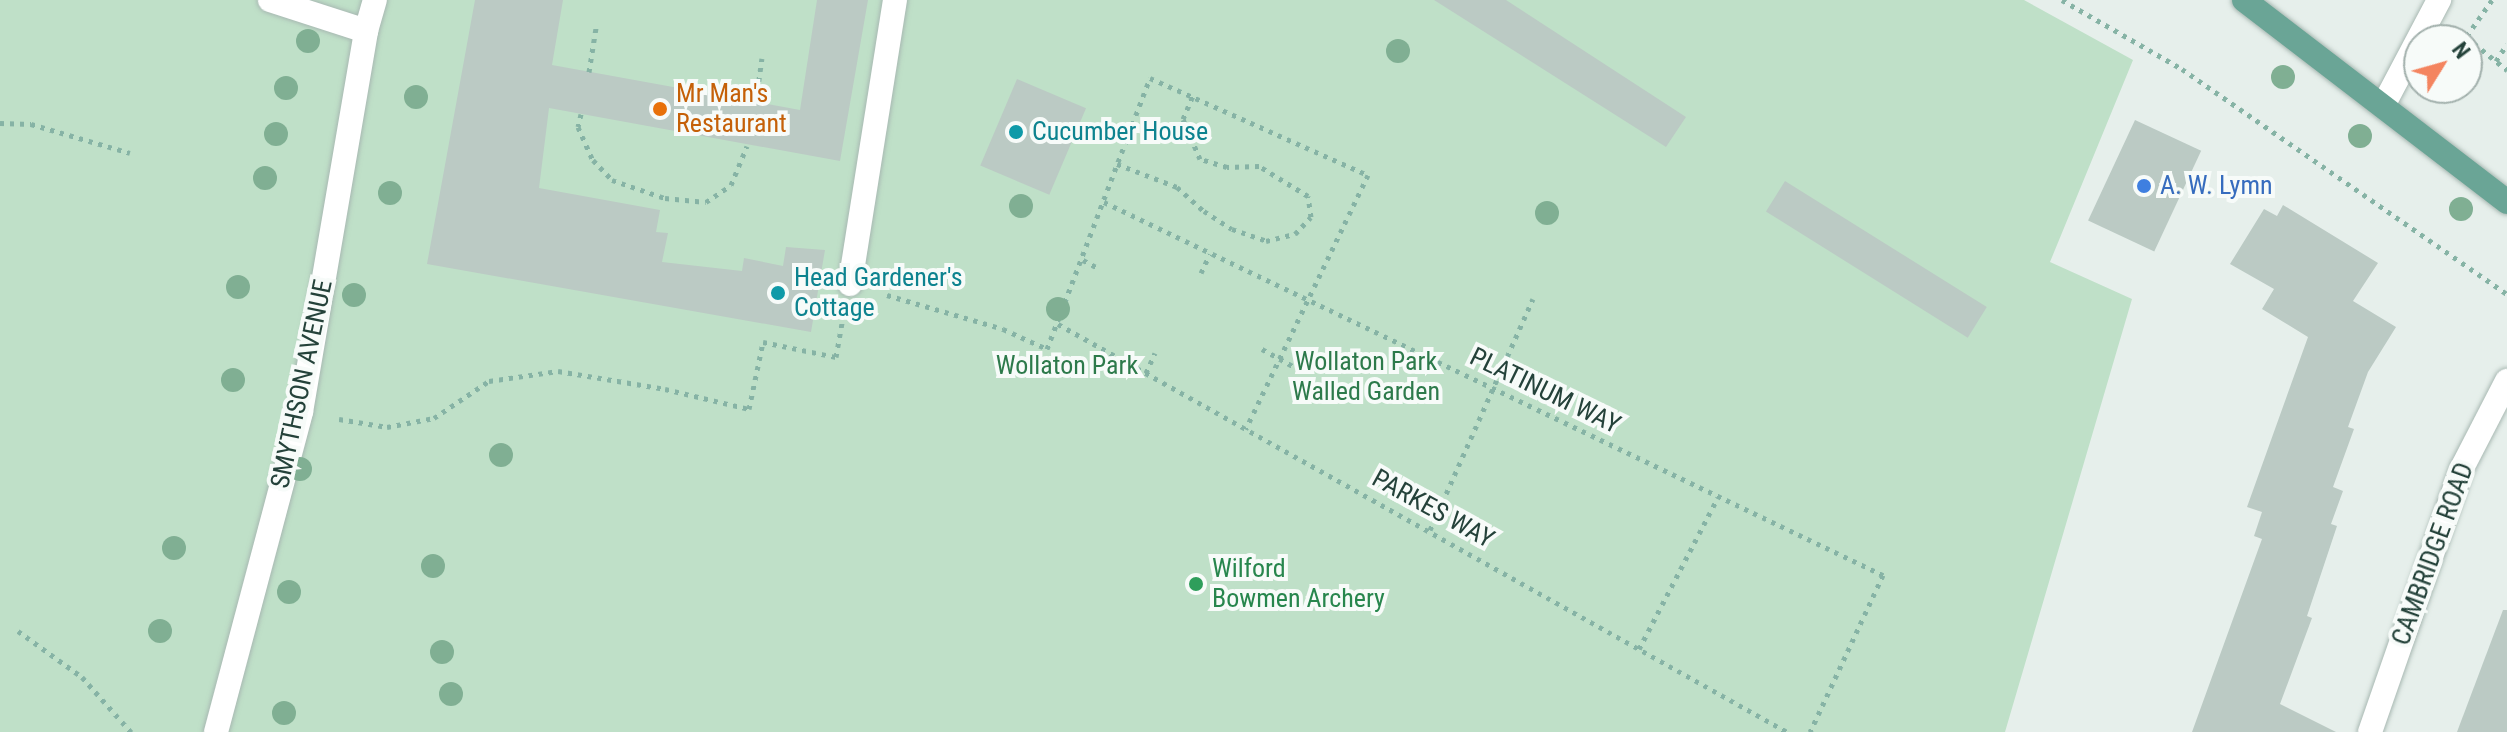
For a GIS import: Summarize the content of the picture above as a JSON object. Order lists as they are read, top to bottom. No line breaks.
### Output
{"streets":{"street":["SMYTHSON AVENUE","CAMBRIDGE ROAD"],"path":["PLATINUM WAY","PARKES WAY"]},"parks":["Wollaton Park Walled Garden","Wollaton Park"],"places":["Mr Man's Restaurant","Cucumber House","A. W. Lymn","Head Gardener's Cottage","Wilford Bowmen Archery"],"north":"top right"}
